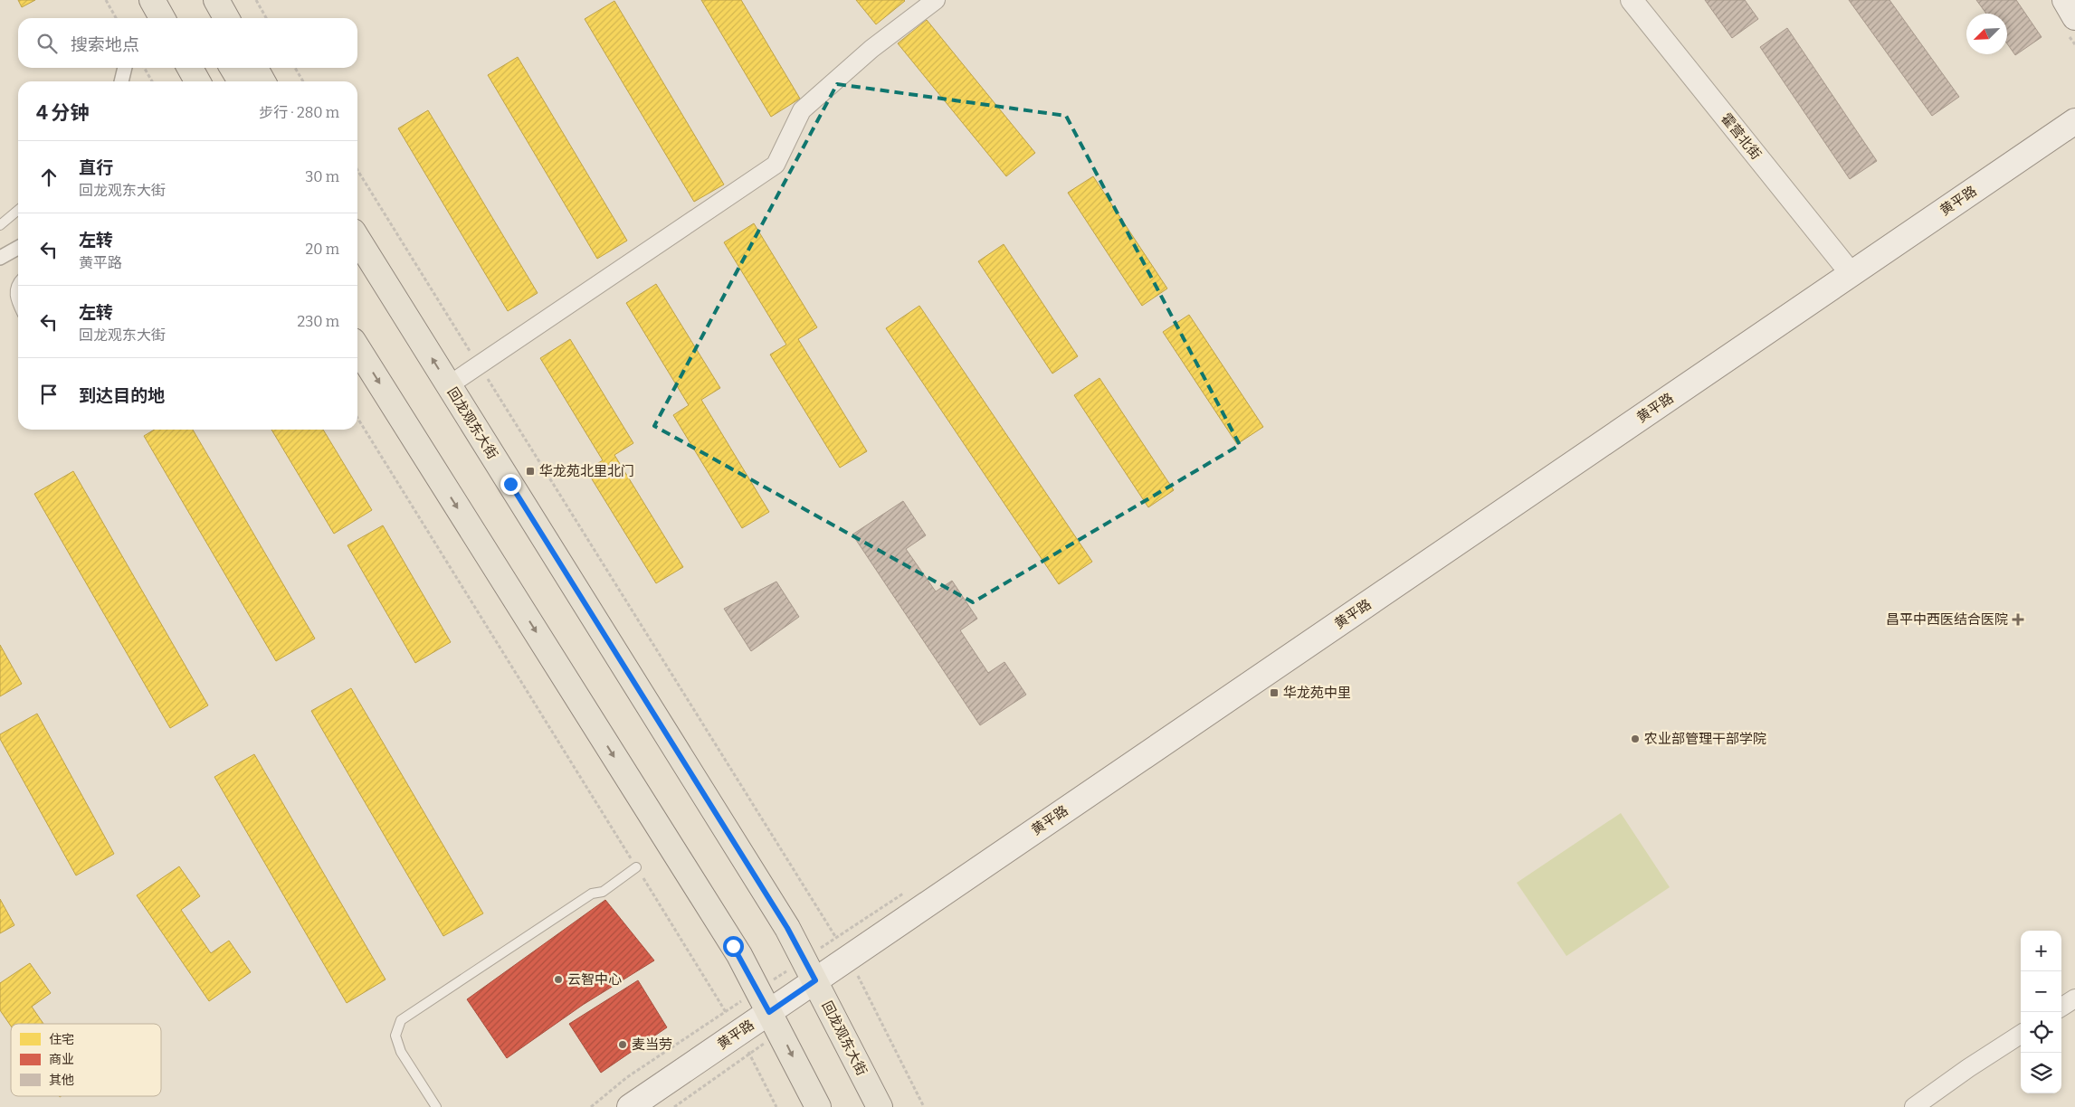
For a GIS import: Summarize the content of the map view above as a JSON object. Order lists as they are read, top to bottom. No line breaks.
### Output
{"streets":{"main road":["黄平路","回龙观东大街"],"street":["霍营北街"]},"crossings":[["霍营北街","黄平路"],["黄平路","回龙观东大街"]],"places":{"transit":["华龙苑北里北门","华龙苑中里"],"health":["昌平中西医结合医院"],"other":["农业部管理干部学院","云智中心","麦当劳"]},"legend":["住宅","商业","其他"],"north":"bottom left","page":{"search":"搜索地点","heading":["4 分钟","步行 · 280 m"],"list":[["直行","回龙观东大街","30 m"],["左转","黄平路","20 m"],["左转","回龙观东大街","230 m"],"到达目的地"],"map_buttons":["+","−"]}}
